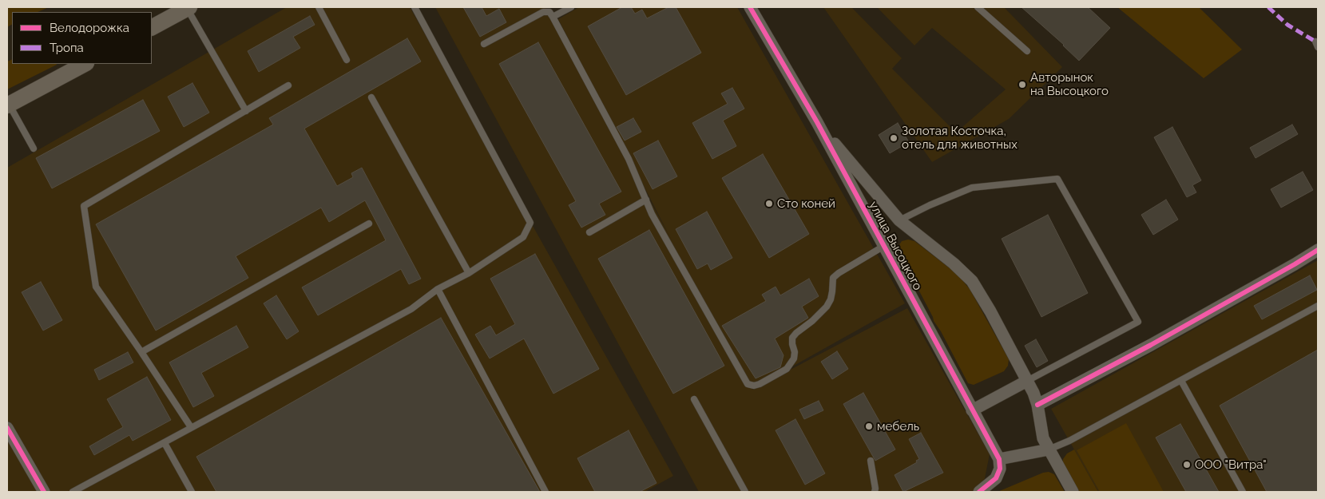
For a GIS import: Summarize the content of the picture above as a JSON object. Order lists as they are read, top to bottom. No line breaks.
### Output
{"streets":{"street":["улица Высоцкого"]},"places":["Авторынок на Высоцкого","Золотая Косточка, отель для животных","Сто коней","мебель","ООО \"Витра\""],"legend":["Велодорожка","Тропа"]}
